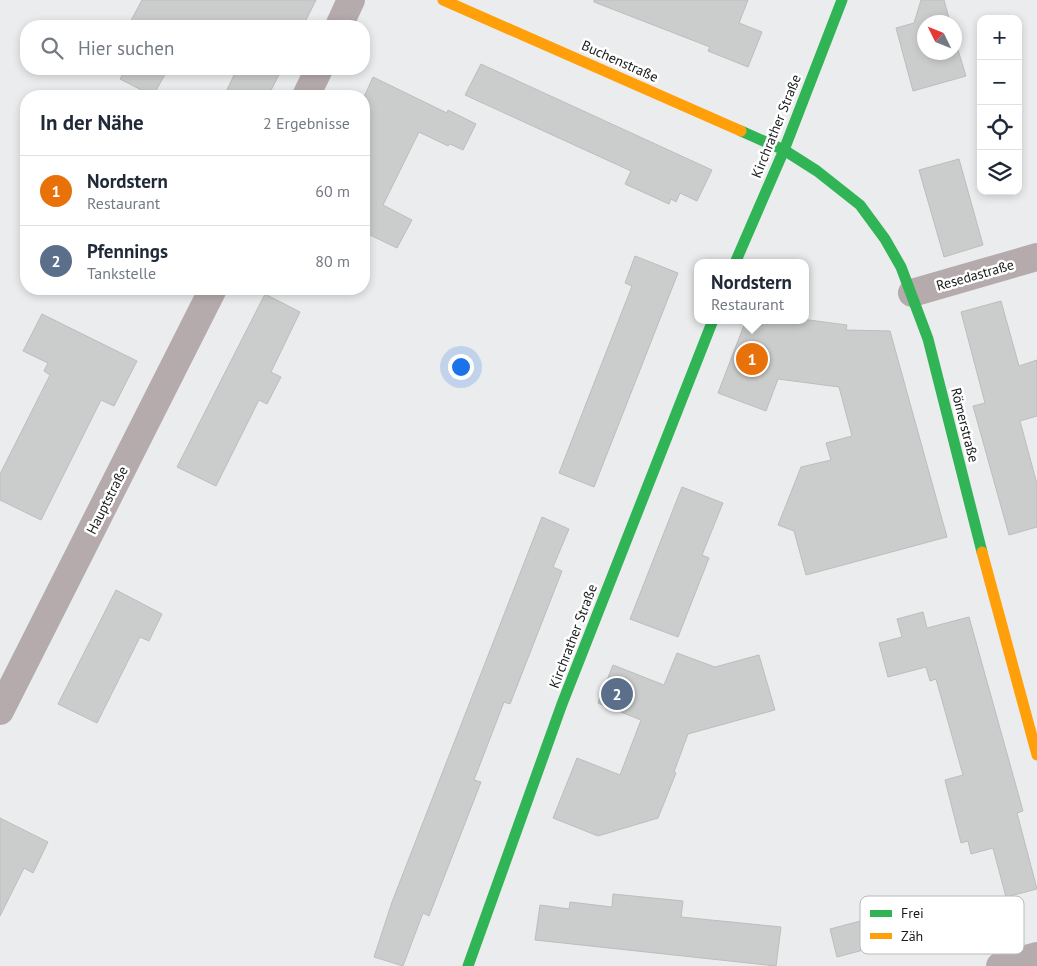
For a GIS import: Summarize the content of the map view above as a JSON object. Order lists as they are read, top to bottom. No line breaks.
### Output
{"streets":{"street":["Buchenstraße","Kirchrather Straße","Resedastraße","Römerstraße","Hauptstraße"]},"crossings":[["Buchenstraße","Kirchrather Straße"],["Buchenstraße","Römerstraße"],["Kirchrather Straße","Römerstraße"],["Resedastraße","Römerstraße"]],"legend":["Frei","Zäh"],"north":"top left","page":{"map_buttons":["+","−"],"search":"Hier suchen","heading":["In der Nähe","2 Ergebnisse"],"list":[{"mark":"1","name":"Nordstern","note":"Restaurant","value":"60 m"},{"mark":"2","name":"Pfennings","note":"Tankstelle","value":"80 m"}],"popup":["Nordstern","Restaurant"],"pins":["1","2"]}}
